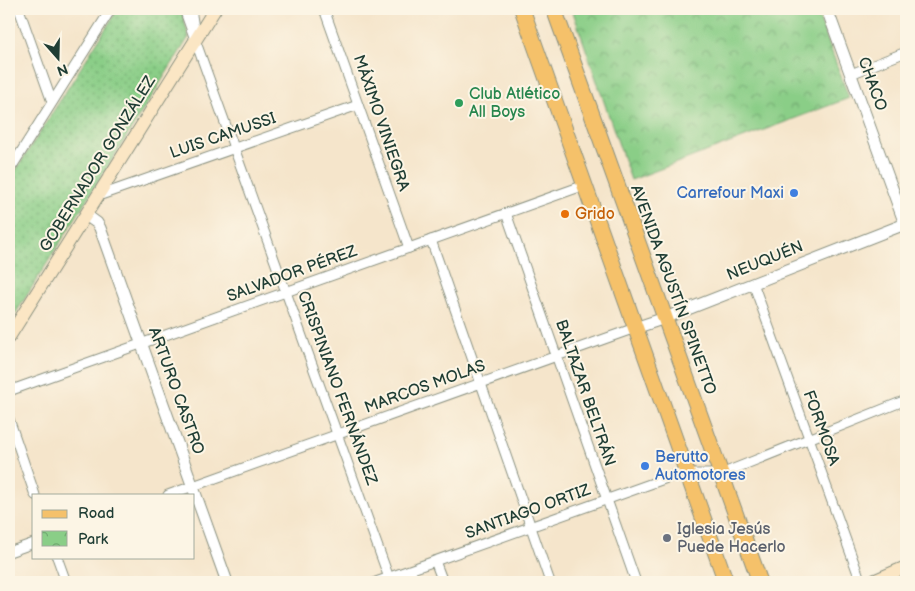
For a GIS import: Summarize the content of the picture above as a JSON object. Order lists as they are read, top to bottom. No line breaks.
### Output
{"streets":{"main road":["GOBERNADOR GONZÁLEZ","AVENIDA AGUSTÍN SPINETTO"],"street":["CHACO","MÁXIMO VINIEGRA","LUIS CAMUSSI","NEUQUÉN","SALVADOR PÉREZ","MARCOS MOLAS","CRISPINIANO FERNÁNDEZ","ARTURO CASTRO","BALTAZAR BELTRÁN","FORMOSA","SANTIAGO ORTIZ"]},"crossings":[["CHACO","NEUQUÉN"],["MÁXIMO VINIEGRA","LUIS CAMUSSI"],["MÁXIMO VINIEGRA","SALVADOR PÉREZ"],["LUIS CAMUSSI","GOBERNADOR GONZÁLEZ"],["LUIS CAMUSSI","CRISPINIANO FERNÁNDEZ"],["GOBERNADOR GONZÁLEZ","CRISPINIANO FERNÁNDEZ"],["GOBERNADOR GONZÁLEZ","ARTURO CASTRO"],["NEUQUÉN","AVENIDA AGUSTÍN SPINETTO"],["NEUQUÉN","MARCOS MOLAS"],["NEUQUÉN","FORMOSA"],["SALVADOR PÉREZ","CRISPINIANO FERNÁNDEZ"],["SALVADOR PÉREZ","ARTURO CASTRO"],["SALVADOR PÉREZ","BALTAZAR BELTRÁN"],["AVENIDA AGUSTÍN SPINETTO","SANTIAGO ORTIZ"],["MARCOS MOLAS","CRISPINIANO FERNÁNDEZ"],["MARCOS MOLAS","ARTURO CASTRO"],["MARCOS MOLAS","BALTAZAR BELTRÁN"],["CRISPINIANO FERNÁNDEZ","SANTIAGO ORTIZ"],["BALTAZAR BELTRÁN","SANTIAGO ORTIZ"]],"places":["Club Atlético All Boys","Carrefour Maxi","Grido","Berutto Automotores","Iglesia Jesús Puede Hacerlo"],"legend":["Road","Park"],"north":"bottom"}
